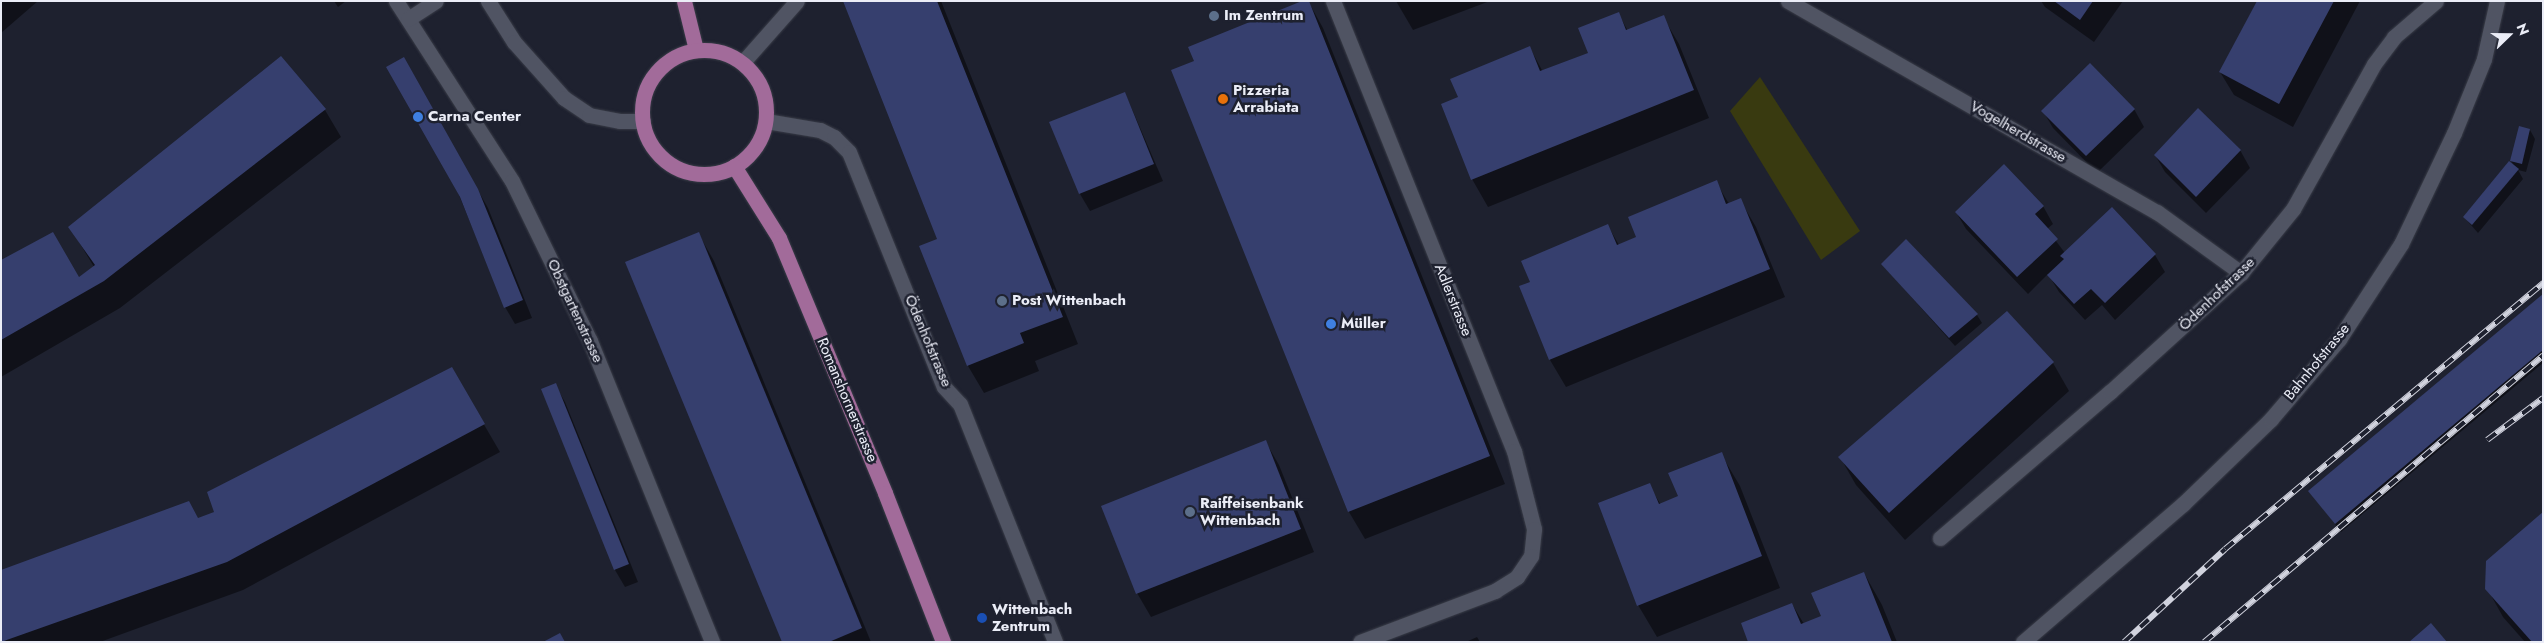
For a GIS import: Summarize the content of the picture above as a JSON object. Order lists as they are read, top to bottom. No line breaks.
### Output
{"streets":{"main road":["Romanshornerstrasse"],"street":["Vogelherdstrasse","Ödenhofstrasse","Adlerstrasse","Obstgartenstrasse","Bahnhofstrasse"]},"crossings":[["Vogelherdstrasse","Ödenhofstrasse"],["Ödenhofstrasse","Romanshornerstrasse"]],"places":["Im Zentrum","Pizzeria Arrabiata","Carna Center","Post Wittenbach","Müller","Raiffeisenbank Wittenbach","Wittenbach Zentrum"],"north":"right"}
